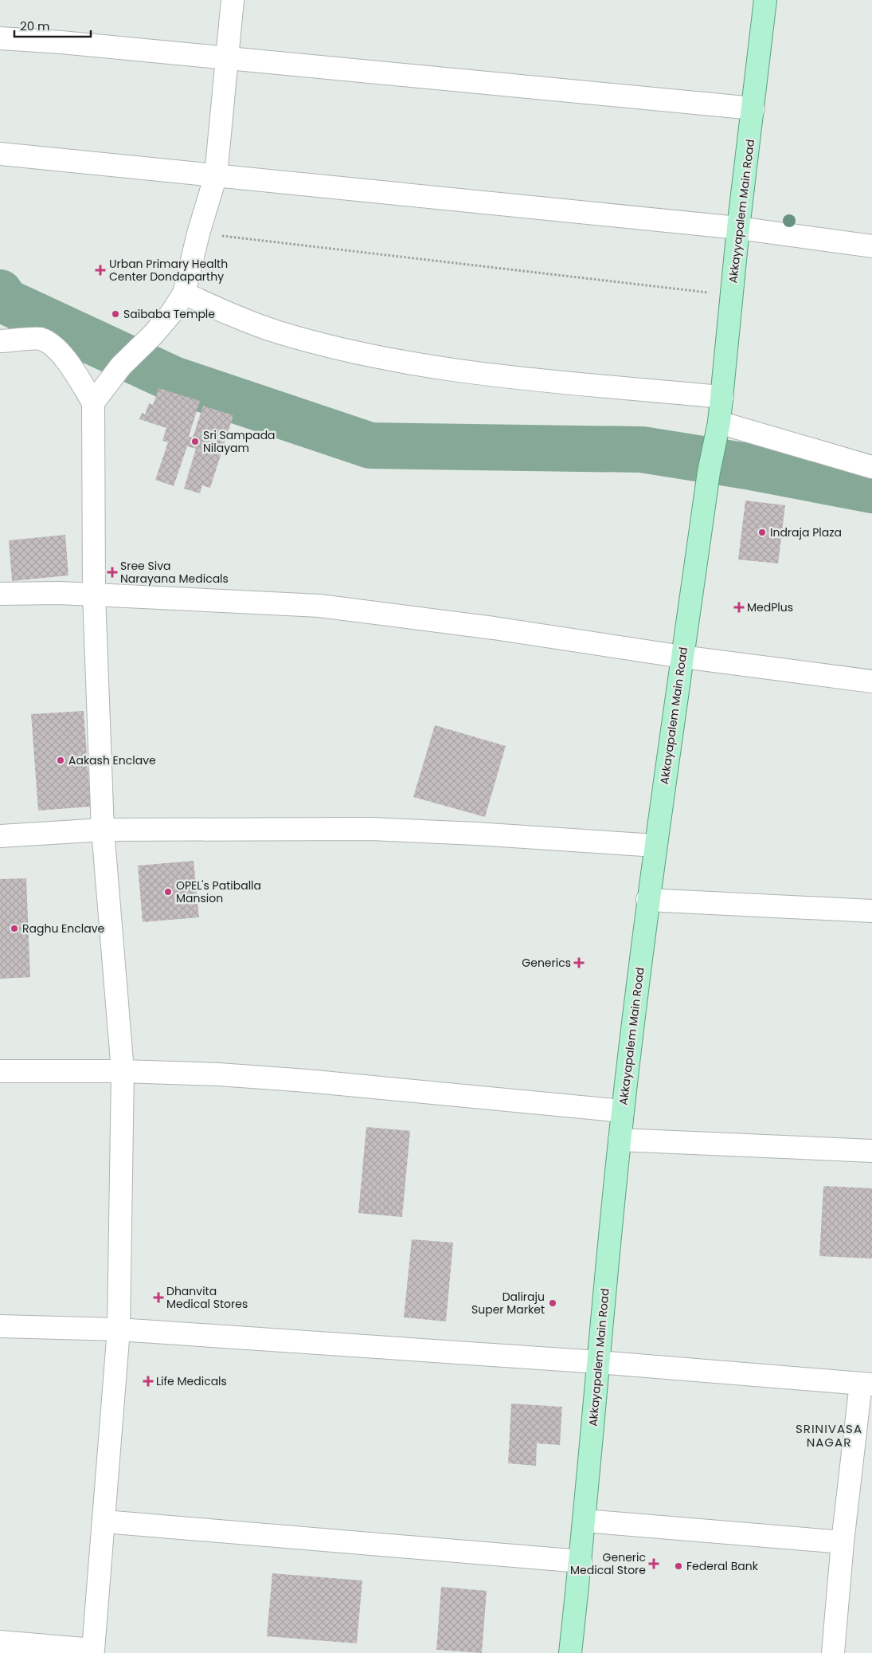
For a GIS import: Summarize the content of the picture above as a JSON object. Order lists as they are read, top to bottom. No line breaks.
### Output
{"streets":{"main road":["Akkayyapalem Main Road","Akkayapalem Main Road"]},"crossings":[["Akkayyapalem Main Road","Akkayapalem Main Road"]],"districts":["SRINIVASA NAGAR"],"places":{"health":["Urban Primary Health Center Dondaparthy","Sree Siva Narayana Medicals","MedPlus","Generics","Dhanvita Medical Stores","Life Medicals","Generic Medical Store"],"other":["Saibaba Temple","Sri Sampada Nilayam","Indraja Plaza","Aakash Enclave","OPEL's Patiballa Mansion","Raghu Enclave","Daliraju Super Market","Federal Bank"]},"scale_bar":"20 m"}
